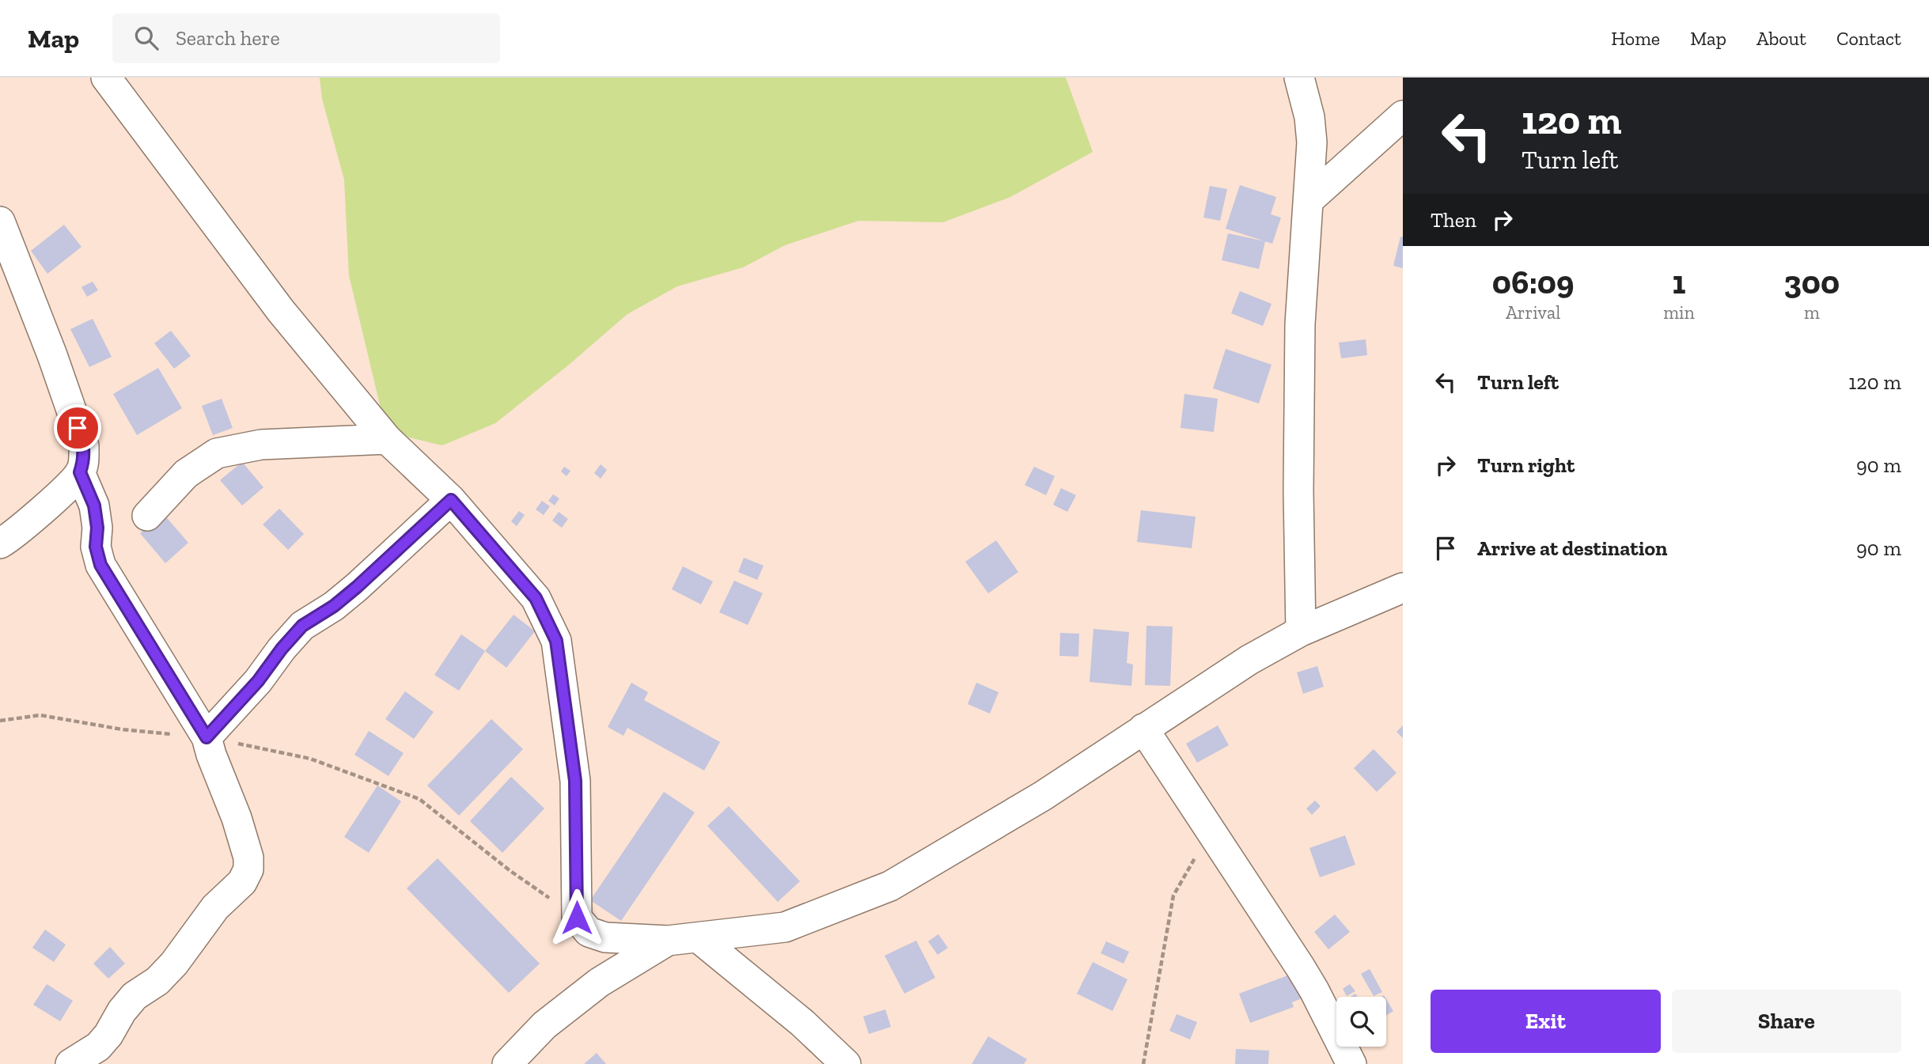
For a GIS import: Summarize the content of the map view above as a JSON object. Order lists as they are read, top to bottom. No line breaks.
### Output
{"page":{"header":"Map","search":"Search here","nav":["Home","Map","About","Contact"],"turn":["120 m","Turn left"],"then":"Then","eta":["06:09","Arrival","1","min","300","m"],"list":[{"name":"Turn left","value":"120 m"},{"name":"Turn right","value":"90 m"},{"name":"Arrive at destination","value":"90 m"}],"buttons":["Exit","Share"]}}
